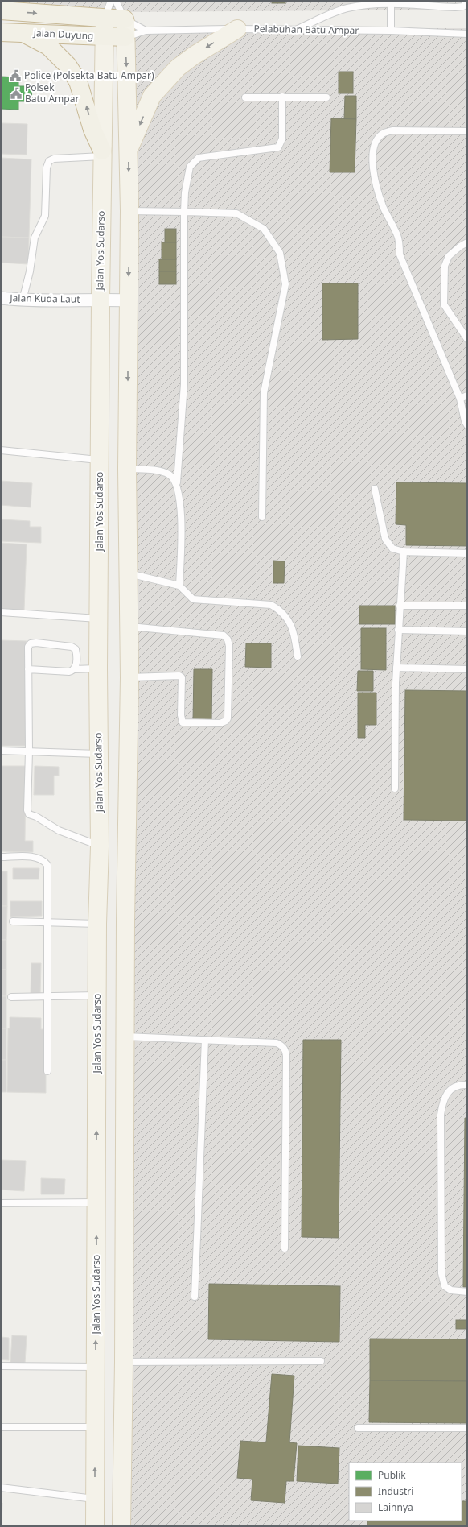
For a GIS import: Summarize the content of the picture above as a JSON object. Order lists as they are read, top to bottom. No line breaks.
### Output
{"streets":{"highway":["Jalan Duyung"],"main road":["Jalan Yos Sudarso"],"street":["Jalan Kuda Laut"],"lane":["Pelabuhan Batu Ampar"]},"crossings":[["Pelabuhan Batu Ampar","Jalan Duyung"],["Jalan Duyung","Jalan Yos Sudarso"],["Jalan Yos Sudarso","Jalan Kuda Laut"]],"places":{"public building":["Police (Polsekta Batu Ampar)","Polsek Batu Ampar"]},"legend":["Publik","Industri","Lainnya"]}
